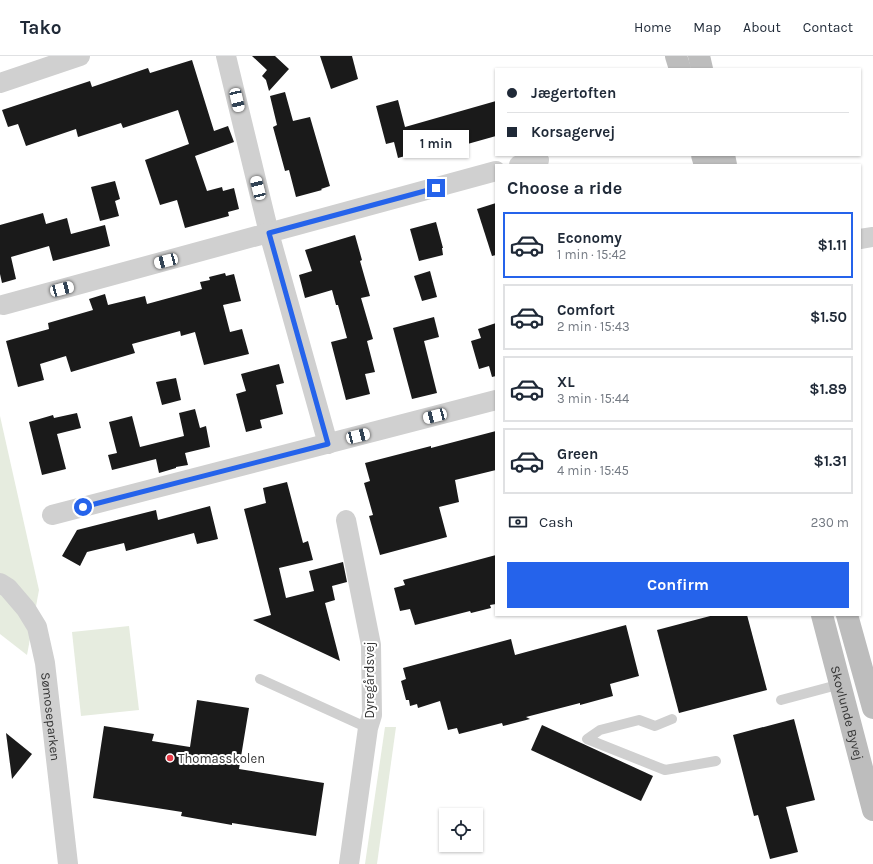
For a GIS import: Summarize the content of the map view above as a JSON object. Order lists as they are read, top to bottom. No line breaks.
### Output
{"streets":{"main road":["Skovlunde Byvej"],"street":["Dyregårdsvej","Sømoseparken"]},"places":["Thomasskolen"],"page":{"header":"Tako","nav":["Home","Map","About","Contact"],"banner":["Jægertoften","Korsagervej"],"bubble":"1 min","heading":"Choose a ride","list":[{"name":"Economy","note":"1 min · 15:42","value":"$1.11"},{"name":"Comfort","note":"2 min · 15:43","value":"$1.50"},{"name":"XL","note":"3 min · 15:44","value":"$1.89"},{"name":"Green","note":"4 min · 15:45","value":"$1.31"}],"pay":["Cash","230 m"],"buttons":"Confirm"}}
